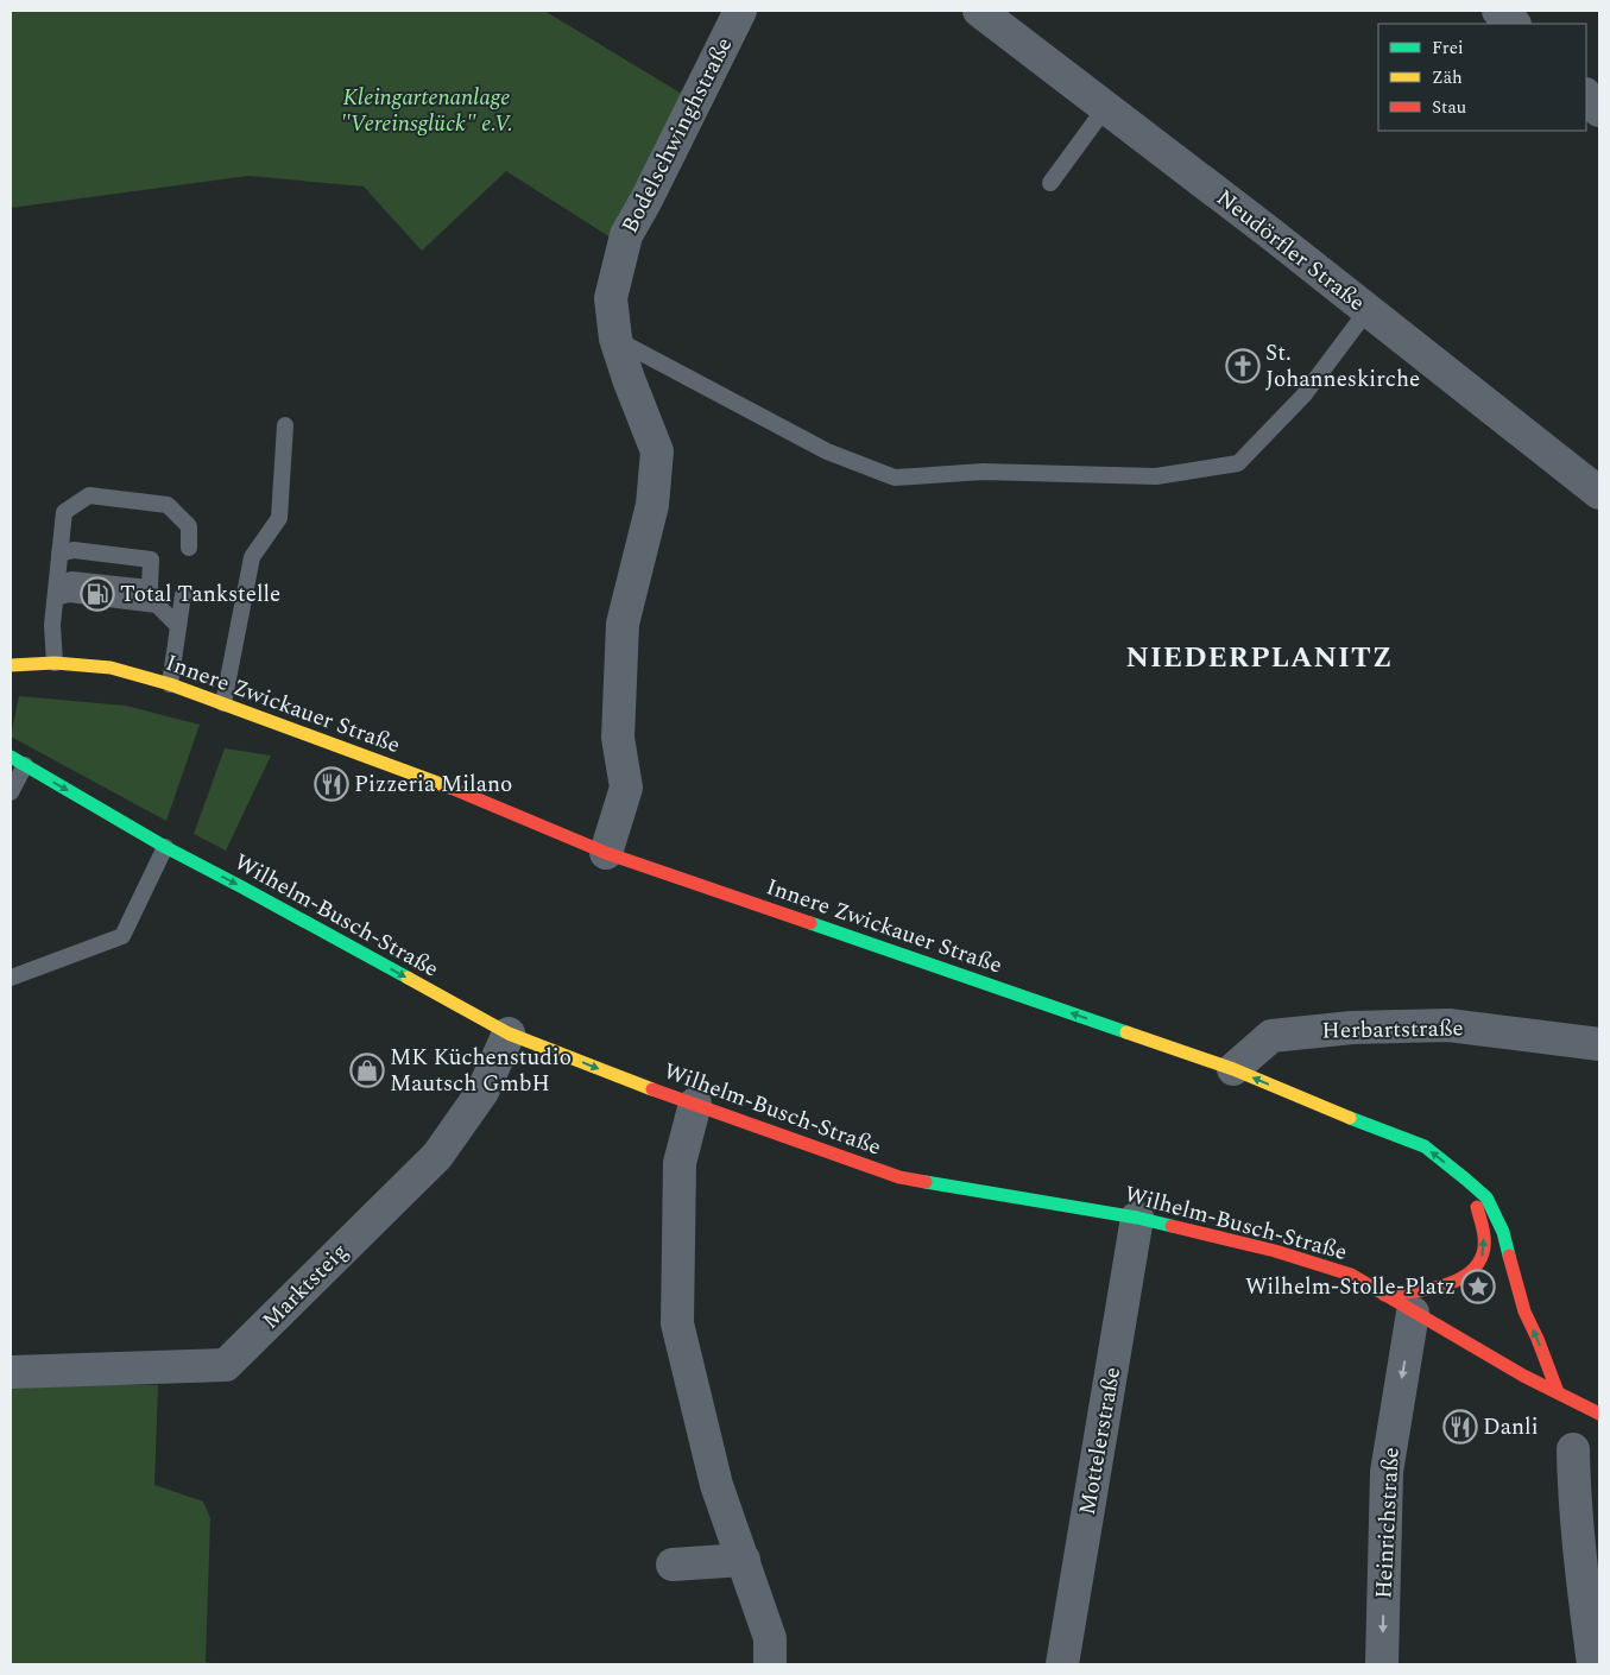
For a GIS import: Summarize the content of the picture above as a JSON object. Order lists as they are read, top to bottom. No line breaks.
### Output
{"streets":{"main road":["Innere Zwickauer Straße","Wilhelm-Busch-Straße"],"street":["Bodelschwinghstraße","Neudörfler Straße","Herbartstraße","Marktsteig","Mottelerstraße","Heinrichstraße"]},"crossings":[["Bodelschwinghstraße","Innere Zwickauer Straße"],["Innere Zwickauer Straße","Wilhelm-Busch-Straße"],["Innere Zwickauer Straße","Herbartstraße"],["Wilhelm-Busch-Straße","Marktsteig"],["Wilhelm-Busch-Straße","Mottelerstraße"],["Wilhelm-Busch-Straße","Heinrichstraße"]],"one_way":["Innere Zwickauer Straße","Wilhelm-Busch-Straße"],"districts":["NIEDERPLANITZ"],"parks":["Kleingartenanlage \"Vereinsglück\" e.V."],"places":{"church":["St. Johanneskirche"],"fuel station":["Total Tankstelle"],"restaurant":["Pizzeria Milano","Danli"],"shop":["MK Küchenstudio Mautsch GmbH"],"place":["Wilhelm-Stolle-Platz"]},"legend":["Frei","Zäh","Stau"]}
